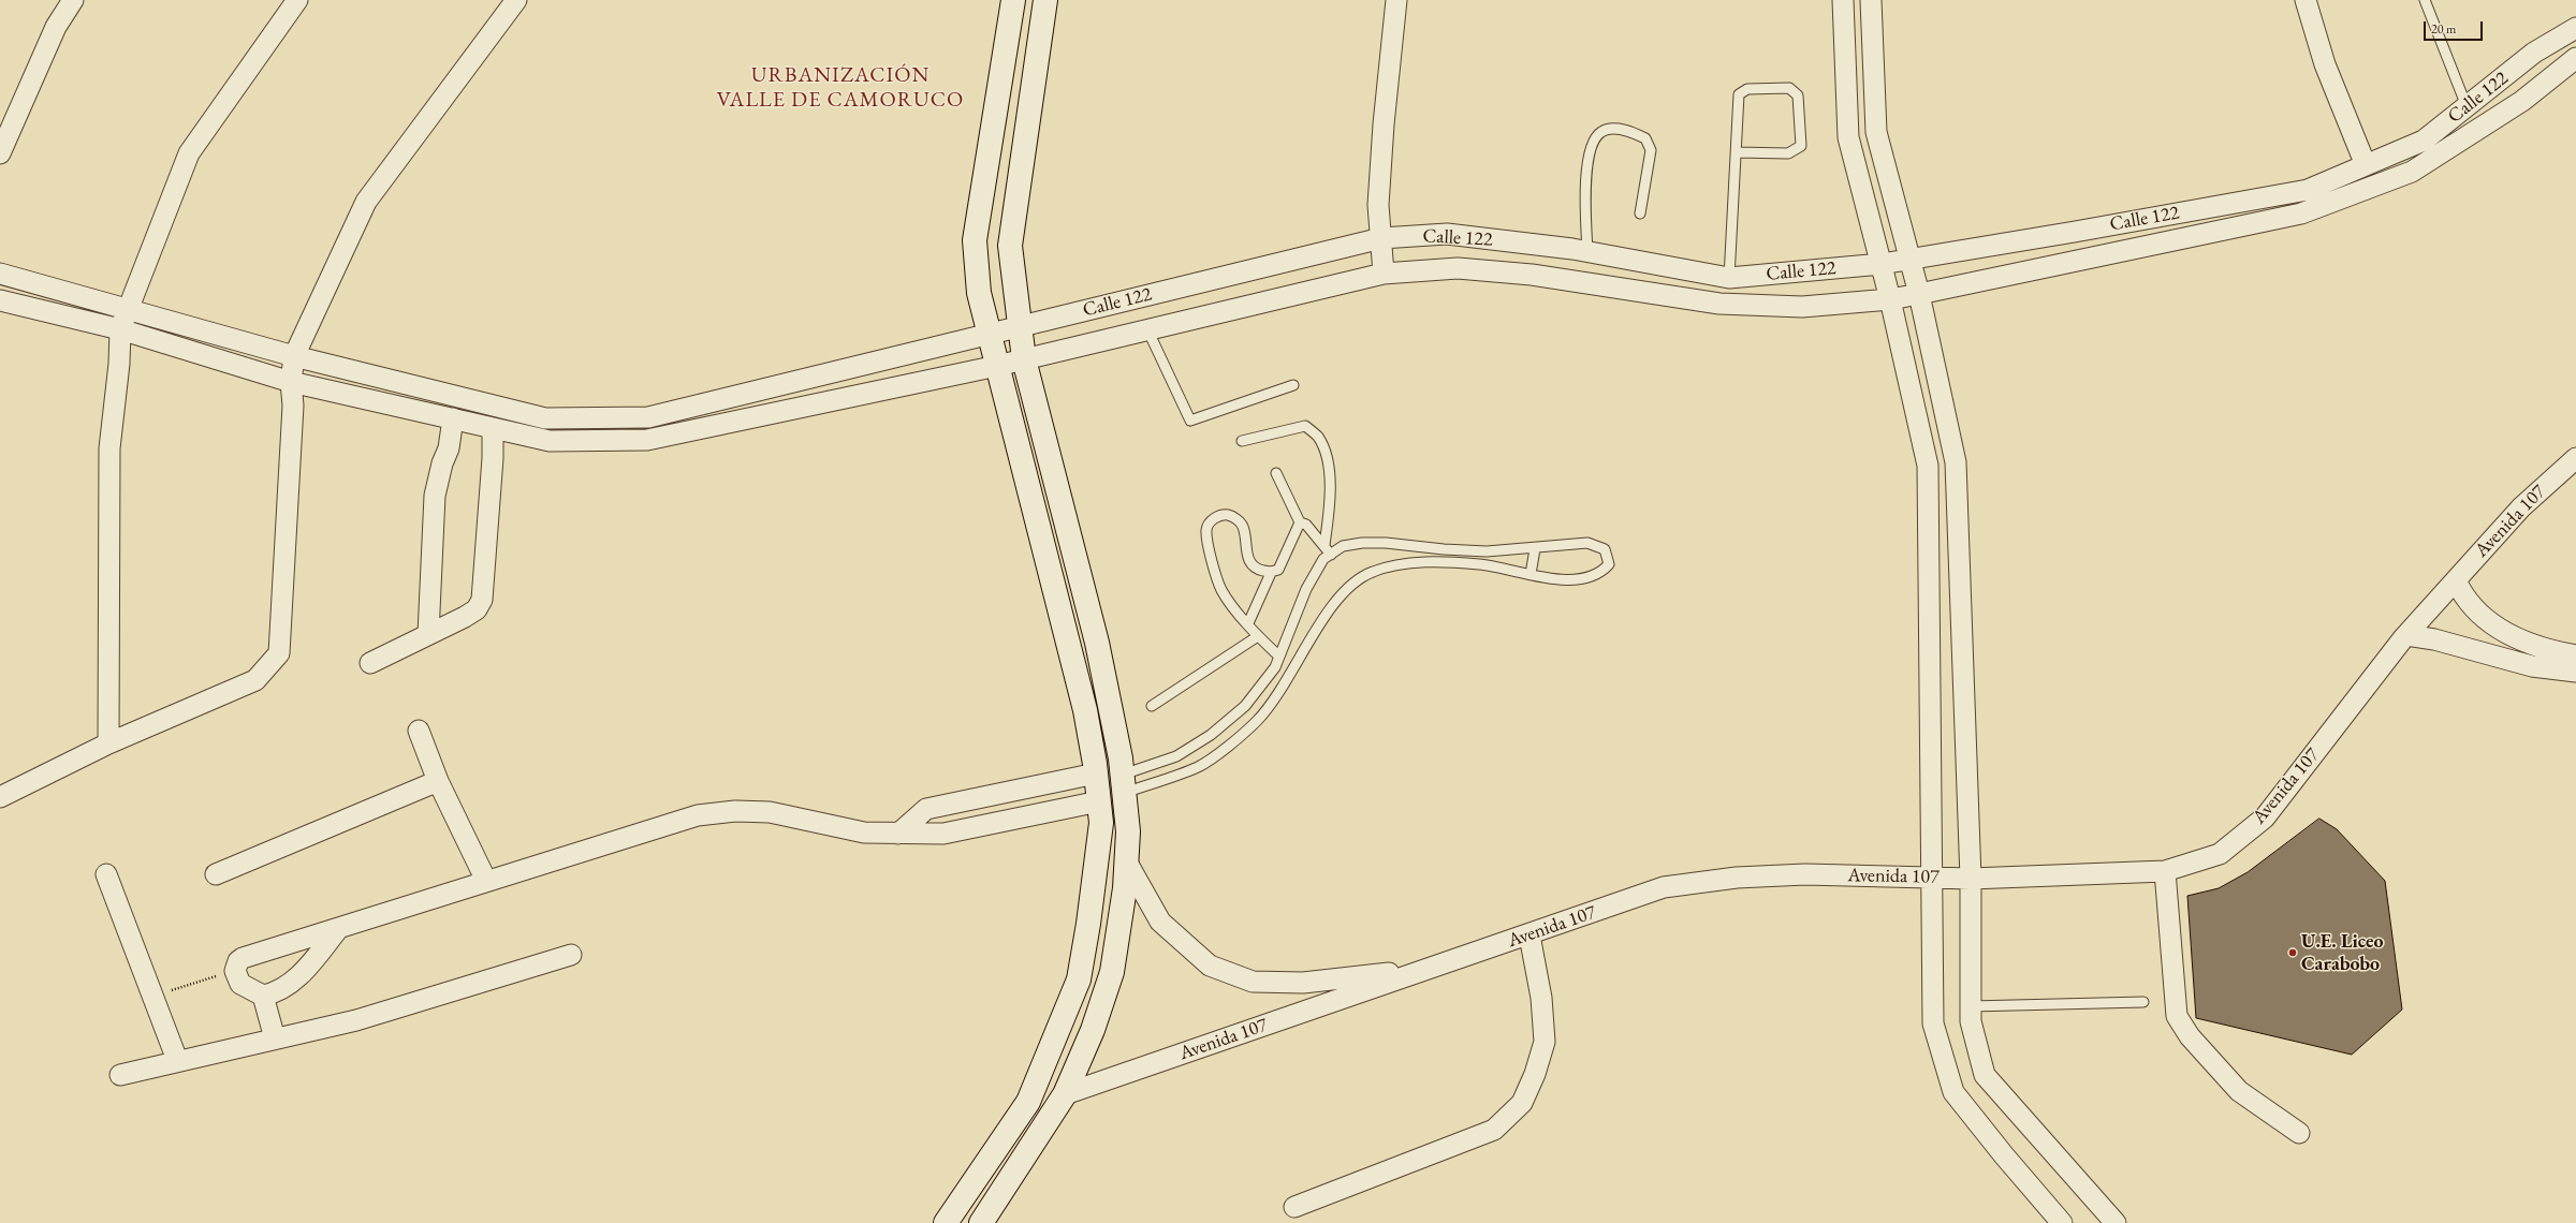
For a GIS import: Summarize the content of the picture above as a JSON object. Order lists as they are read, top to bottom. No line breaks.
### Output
{"streets":{"street":["Calle 122","Avenida 107"]},"districts":["URBANIZACIÓN VALLE DE CAMORUCO"],"places":["U.E. Liceo Carabobo"],"scale_bar":"20 m"}
